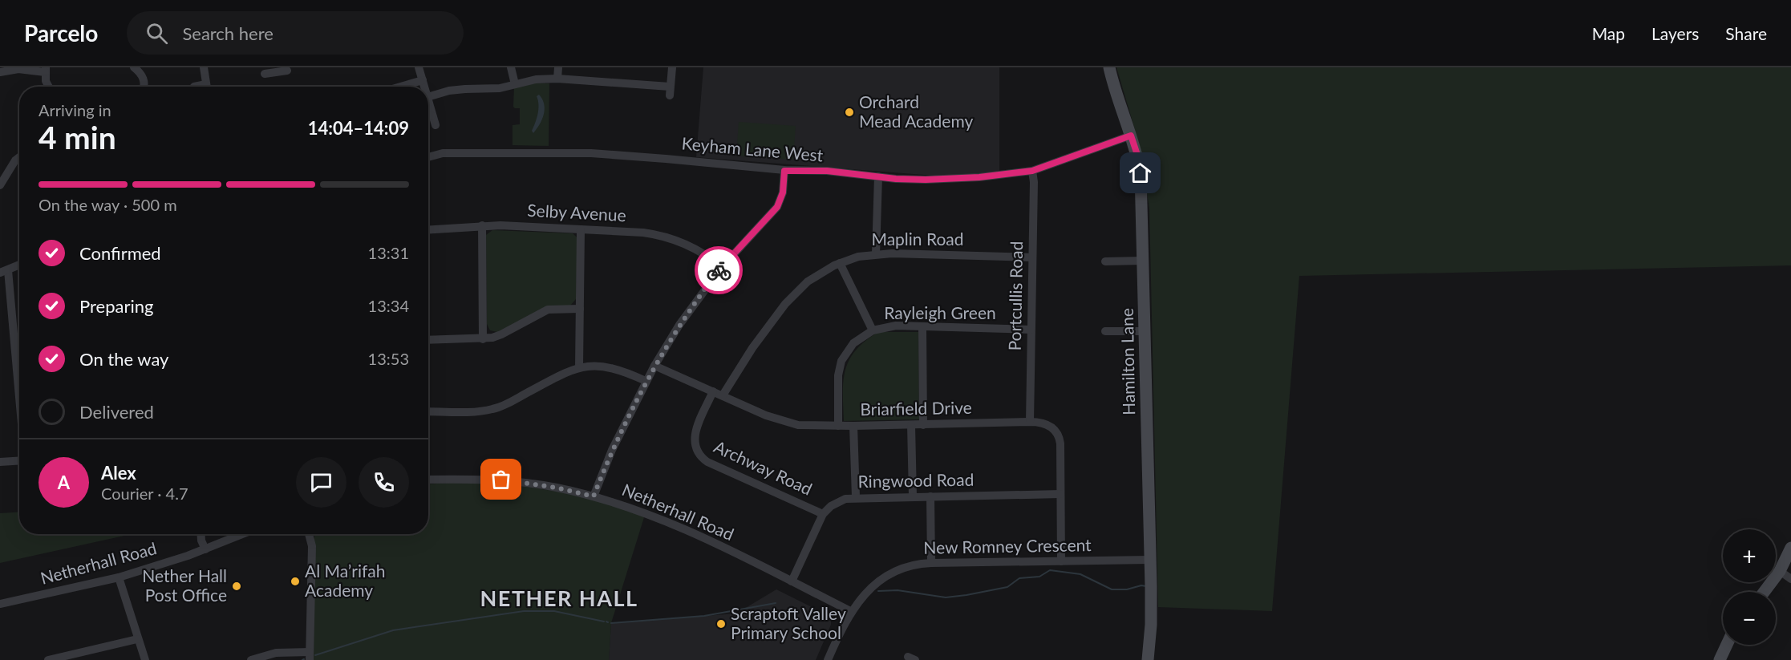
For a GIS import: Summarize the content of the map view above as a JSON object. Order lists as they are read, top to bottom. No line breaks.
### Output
{"streets":{"street":["Keyham Lane West","Selby Avenue","Maplin Road","Portcullis Road","Rayleigh Green","Hamilton Lane","Briarfield Drive","Archway Road","Ringwood Road","Netherhall Road","New Romney Crescent"]},"crossings":[["Keyham Lane West","Portcullis Road"],["Keyham Lane West","Hamilton Lane"],["Maplin Road","Portcullis Road"],["Maplin Road","Briarfield Drive"],["Portcullis Road","Rayleigh Green"],["Portcullis Road","Briarfield Drive"],["Rayleigh Green","Briarfield Drive"],["Hamilton Lane","New Romney Crescent"],["Briarfield Drive","Archway Road"],["Briarfield Drive","Ringwood Road"],["Briarfield Drive","New Romney Crescent"],["Archway Road","Ringwood Road"],["Ringwood Road","Netherhall Road"],["Netherhall Road","New Romney Crescent"]],"districts":["NETHER HALL"],"places":["Orchard Mead Academy","Al Ma’rifah Academy","Nether Hall Post Office","Scraptoft Valley Primary School"],"page":{"header":"Parcelo","search":"Search here","nav":["Map","Layers","Share"],"heading":["4 min","Arriving in","14:04–14:09"],"panel":["Alex","Courier · 4.7"],"bar":"On the way · 500 m","list":[["Confirmed","13:31"],["Preparing","13:34"],["On the way","13:53"],"Delivered"],"round":"A","map_buttons":["+","−"]}}
